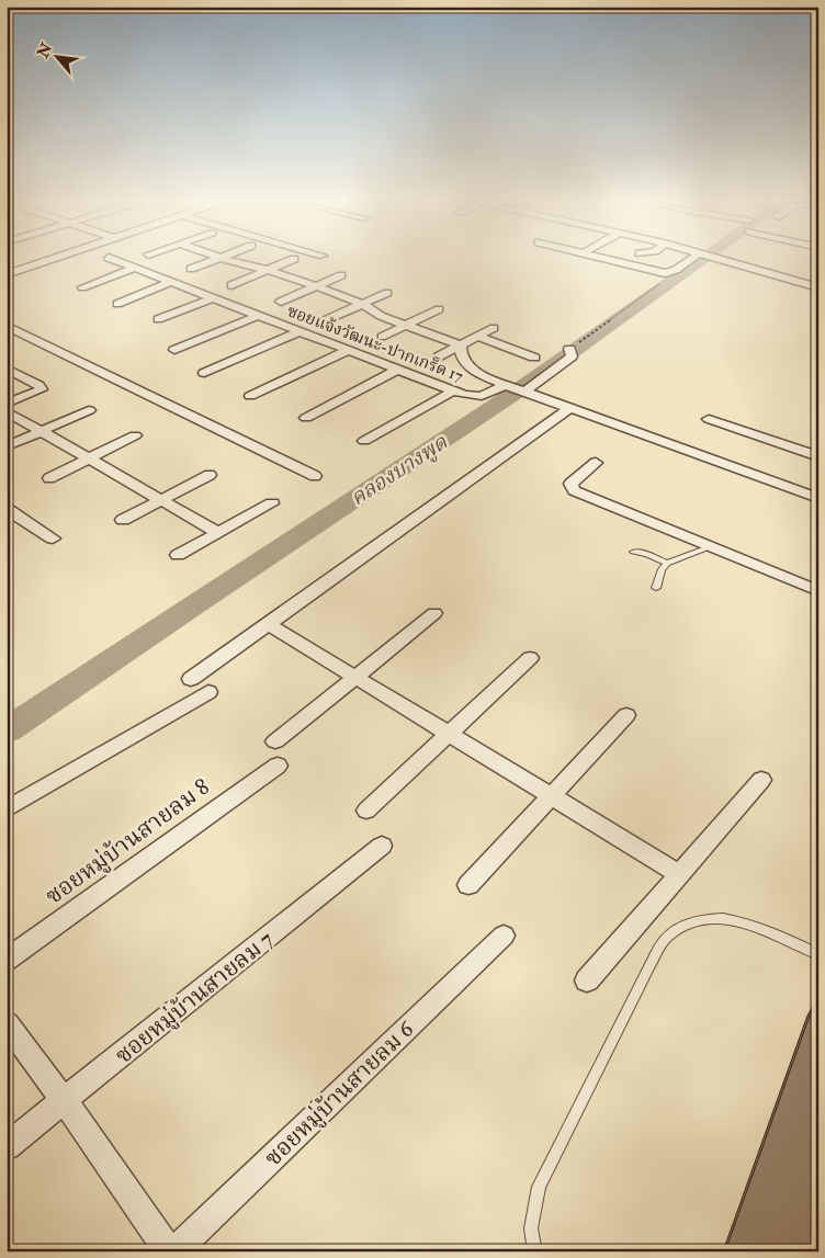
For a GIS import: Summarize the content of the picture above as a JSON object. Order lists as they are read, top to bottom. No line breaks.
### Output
{"streets":{"street":["ซอยแจ้งวัฒนะ-ปากเกร็ด 17","ซอยหมู่บ้านสายลม 8","ซอยหมู่บ้านสายลม 7","ซอยหมู่บ้านสายลม 6"]},"water":["คลองบางพูด"],"north":"top left"}
